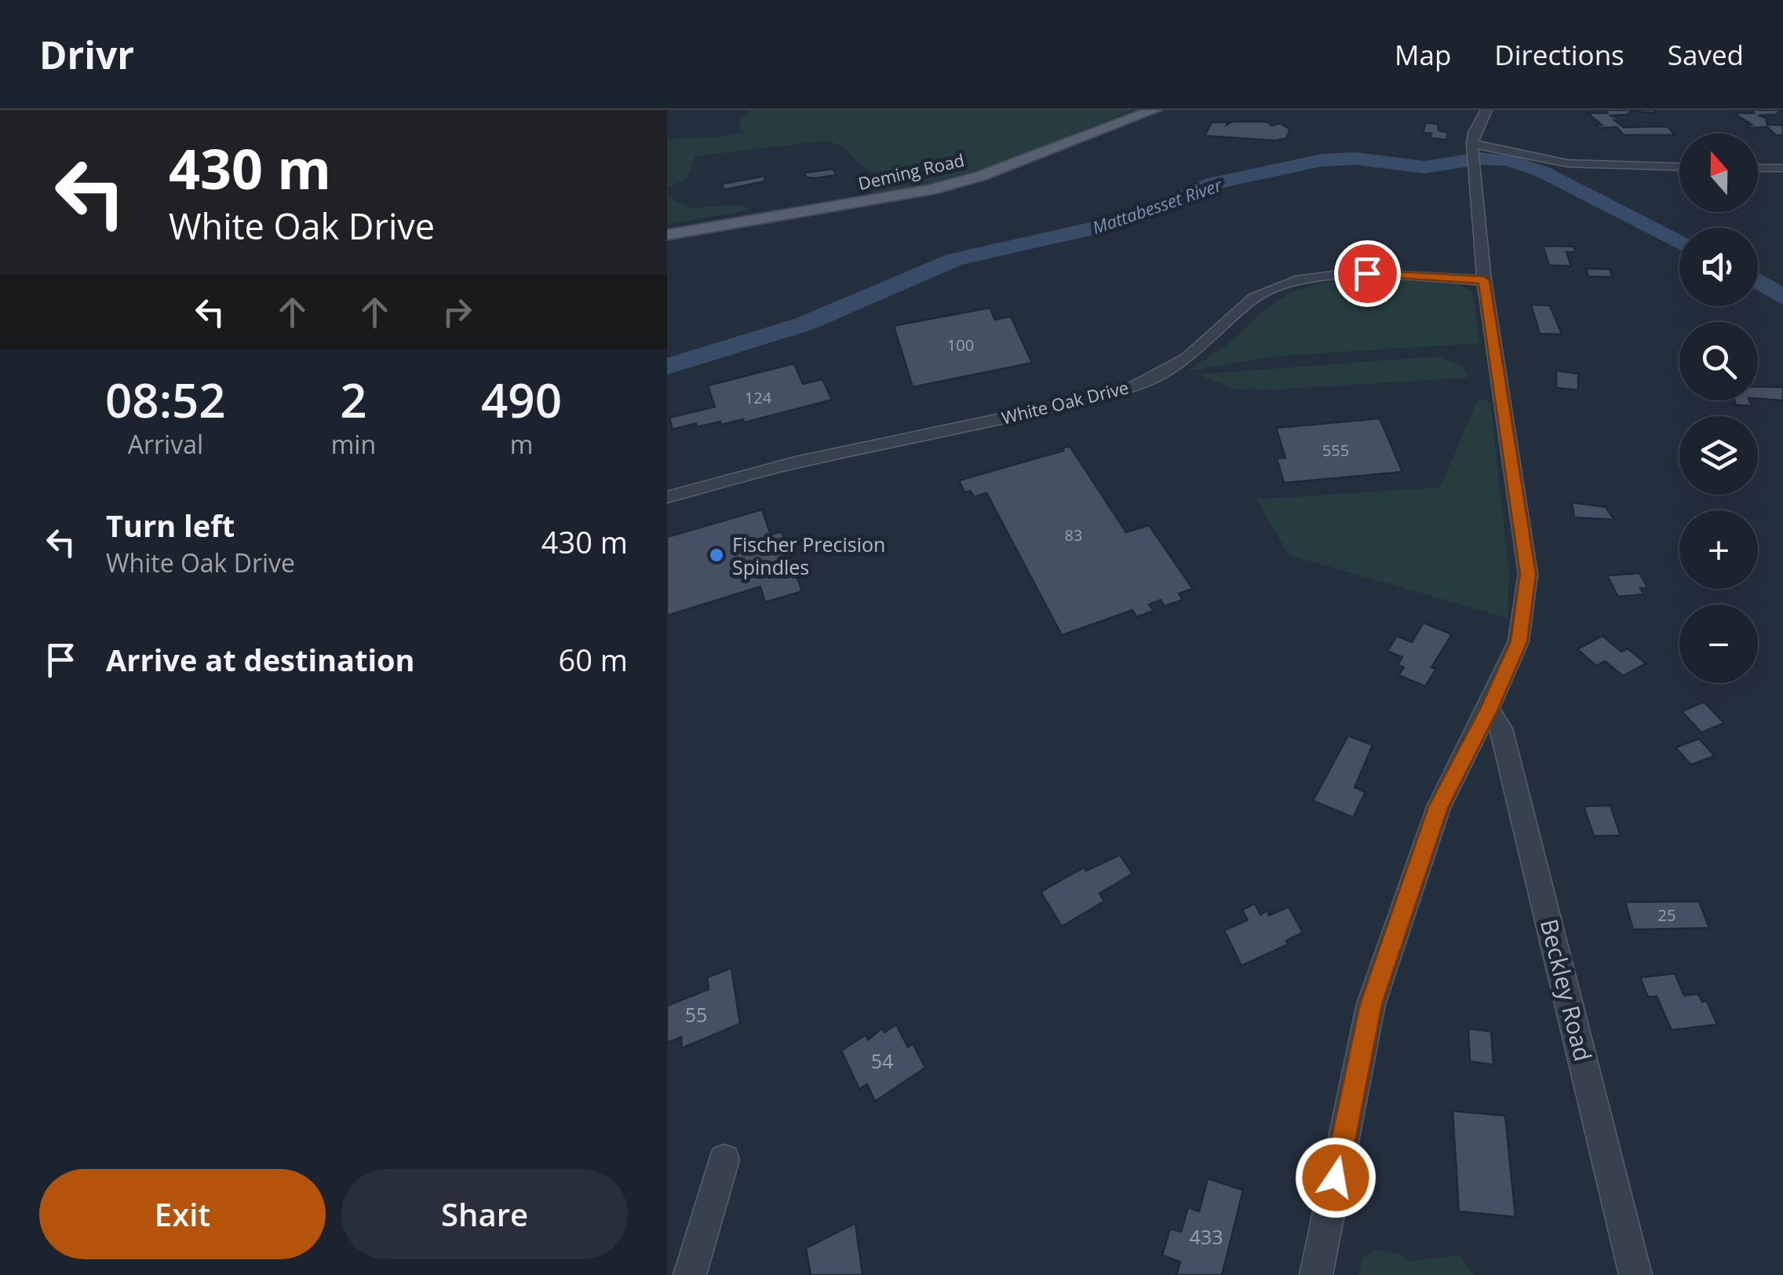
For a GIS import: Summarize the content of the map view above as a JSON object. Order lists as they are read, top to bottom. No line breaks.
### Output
{"streets":{"main road":["Deming Road"],"street":["White Oak Drive","Beckley Road"]},"water":["Mattabesset River"],"places":["Fischer Precision Spindles"],"house_numbers":["100","124","555","83","25","55","54","433"],"north":"top","page":{"header":"Drivr","nav":["Map","Directions","Saved"],"turn":["430 m","White Oak Drive"],"map_buttons":["+","−"],"eta":["08:52","Arrival","2","min","490","m"],"list":[{"name":"Turn left","note":"White Oak Drive","value":"430 m"},{"name":"Arrive at destination","value":"60 m"}],"buttons":["Exit","Share"]}}
